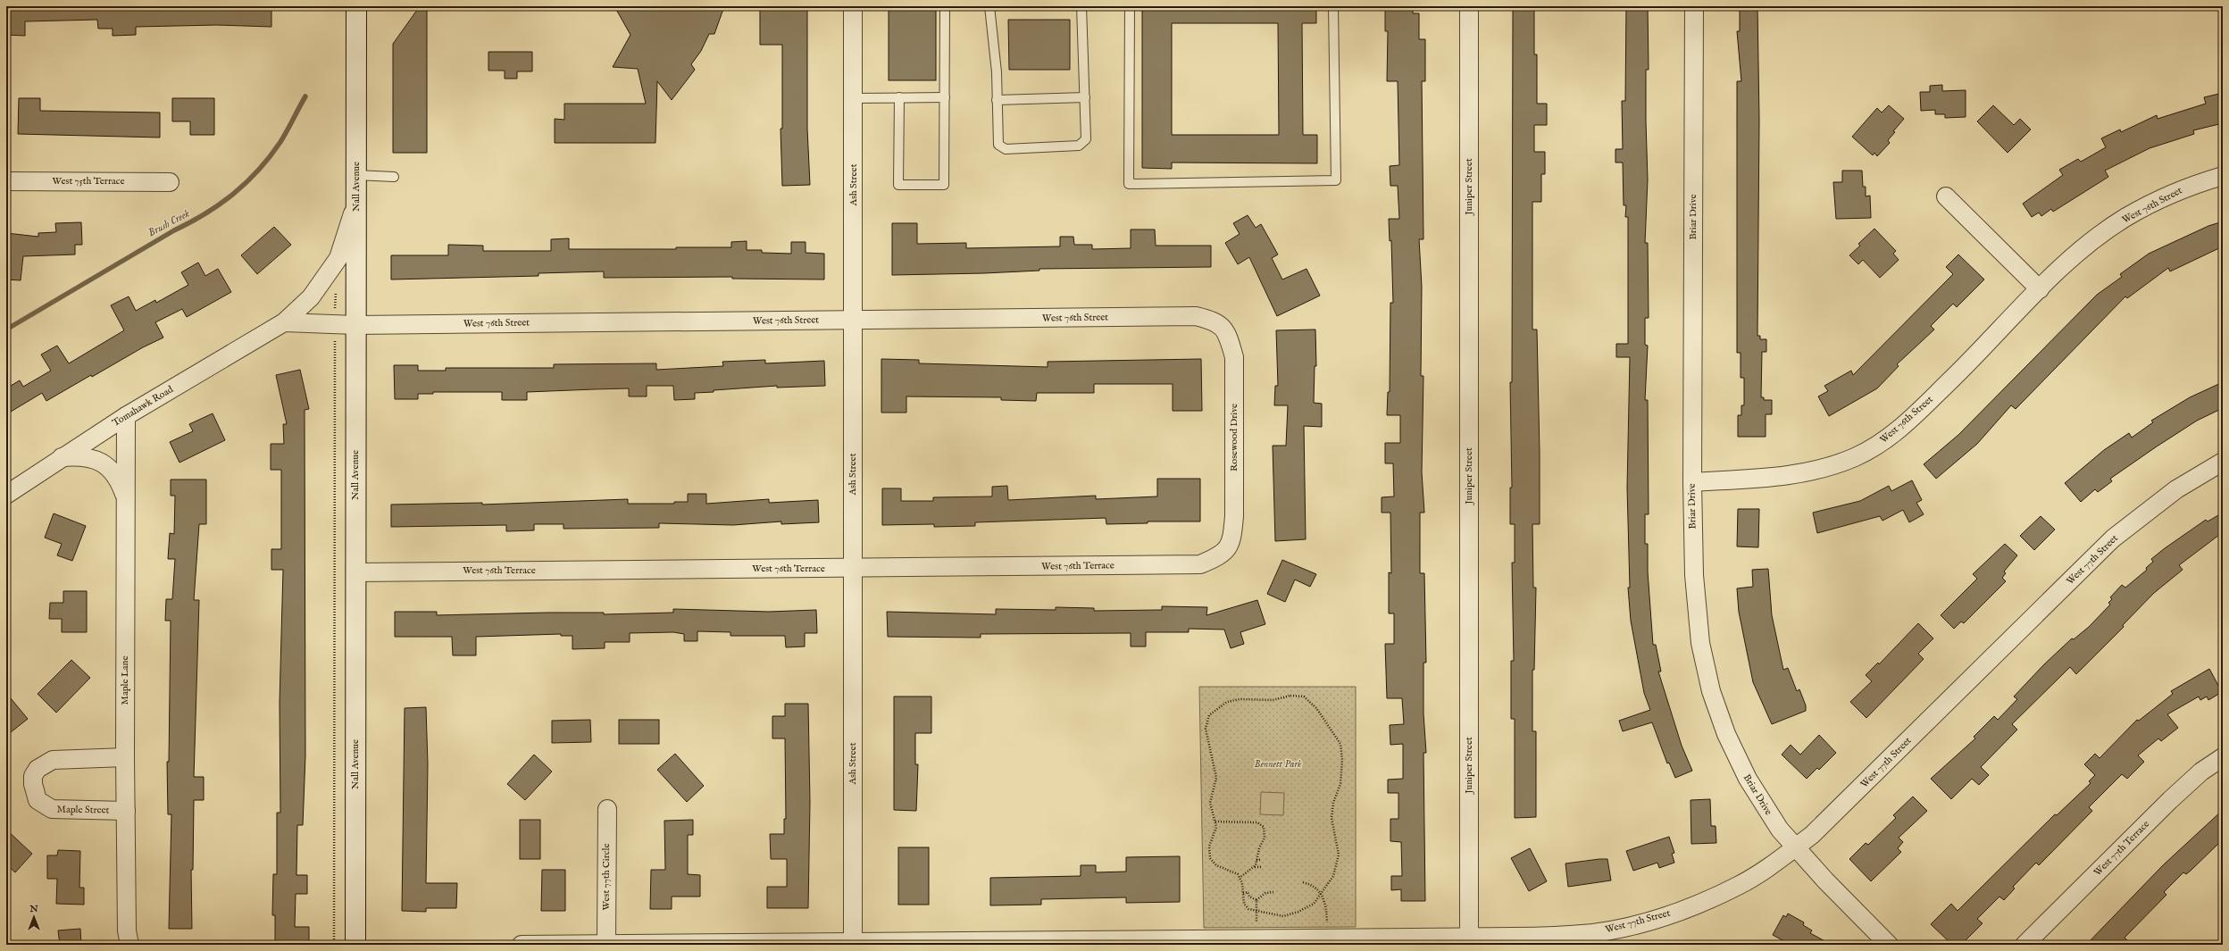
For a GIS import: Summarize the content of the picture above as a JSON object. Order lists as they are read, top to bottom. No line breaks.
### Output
{"streets":{"main road":["Nall Avenue"],"street":["West 75th Terrace","Ash Street","Juniper Street","West 76th Street","Briar Drive","Tomahawk Road","Rosewood Drive","West 77th Street","West 76th Terrace","Maple Lane","Maple Street","West 77th Terrace","West 77th Circle"]},"crossings":[["Ash Street","West 76th Street"],["Ash Street","West 77th Street"],["Ash Street","West 76th Terrace"],["Nall Avenue","West 76th Street"],["Nall Avenue","Tomahawk Road"],["Nall Avenue","West 76th Terrace"],["Juniper Street","West 77th Street"],["West 76th Street","Briar Drive"],["West 76th Street","Rosewood Drive"],["Briar Drive","West 77th Street"],["Tomahawk Road","Maple Lane"],["Rosewood Drive","West 76th Terrace"],["West 77th Street","West 77th Circle"],["Maple Lane","Maple Street"]],"water":["Brush Creek"],"parks":["Bennett Park"],"north":"top"}
